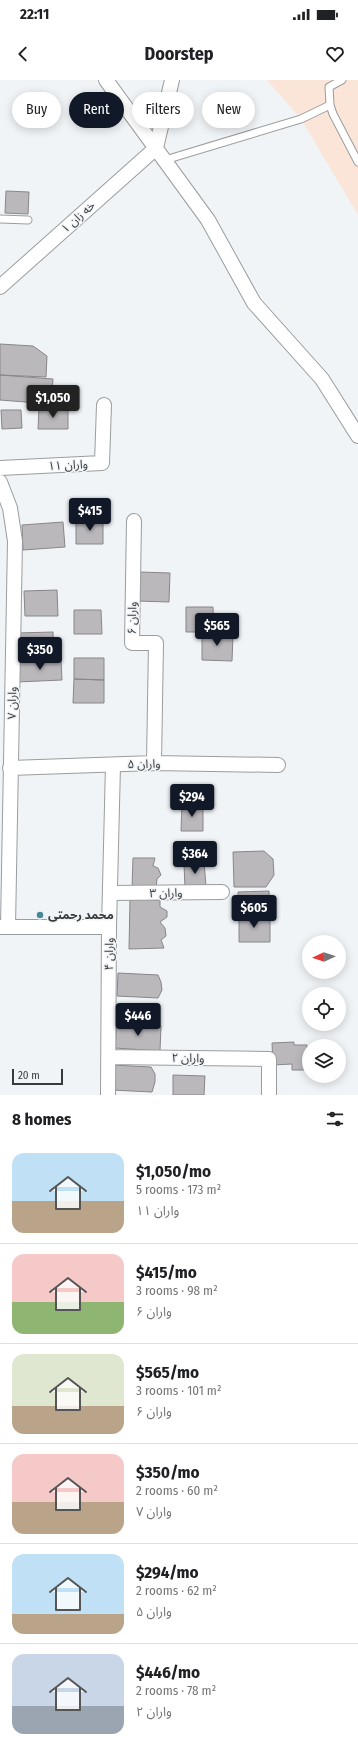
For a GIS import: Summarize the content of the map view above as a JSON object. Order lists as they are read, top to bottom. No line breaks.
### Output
{"streets":{"street":["خه زان ۱","واران ۱۱","واران ۶","واران ۷","واران ۵","واران ۳","واران ۴","واران ۲"]},"crossings":[["واران ۶","واران ۵"],["واران ۷","واران ۵"],["واران ۵","واران ۴"],["واران ۳","واران ۴"],["واران ۴","واران ۲"]],"places":["محمد رحمتی"],"scale_bar":"20 m","north":"left","page":{"status":"22:11","header":"Doorstep","chip":["Buy","Rent","Filters","New"],"price":["$1,050","$415","$565","$350","$294","$364","$605","$446"],"scale":"20 m","heading":"8 homes","list":[{"name":"$1,050/mo","note":"5 rooms · 173 m² · واران ۱۱"},{"name":"$415/mo","note":"3 rooms · 98 m² · واران ۶"},{"name":"$565/mo","note":"3 rooms · 101 m² · واران ۶"},{"name":"$350/mo","note":"2 rooms · 60 m² · واران ۷"},{"name":"$294/mo","note":"2 rooms · 62 m² · واران ۵"},{"name":"$446/mo","note":"2 rooms · 78 m² · واران ۲"}]}}
